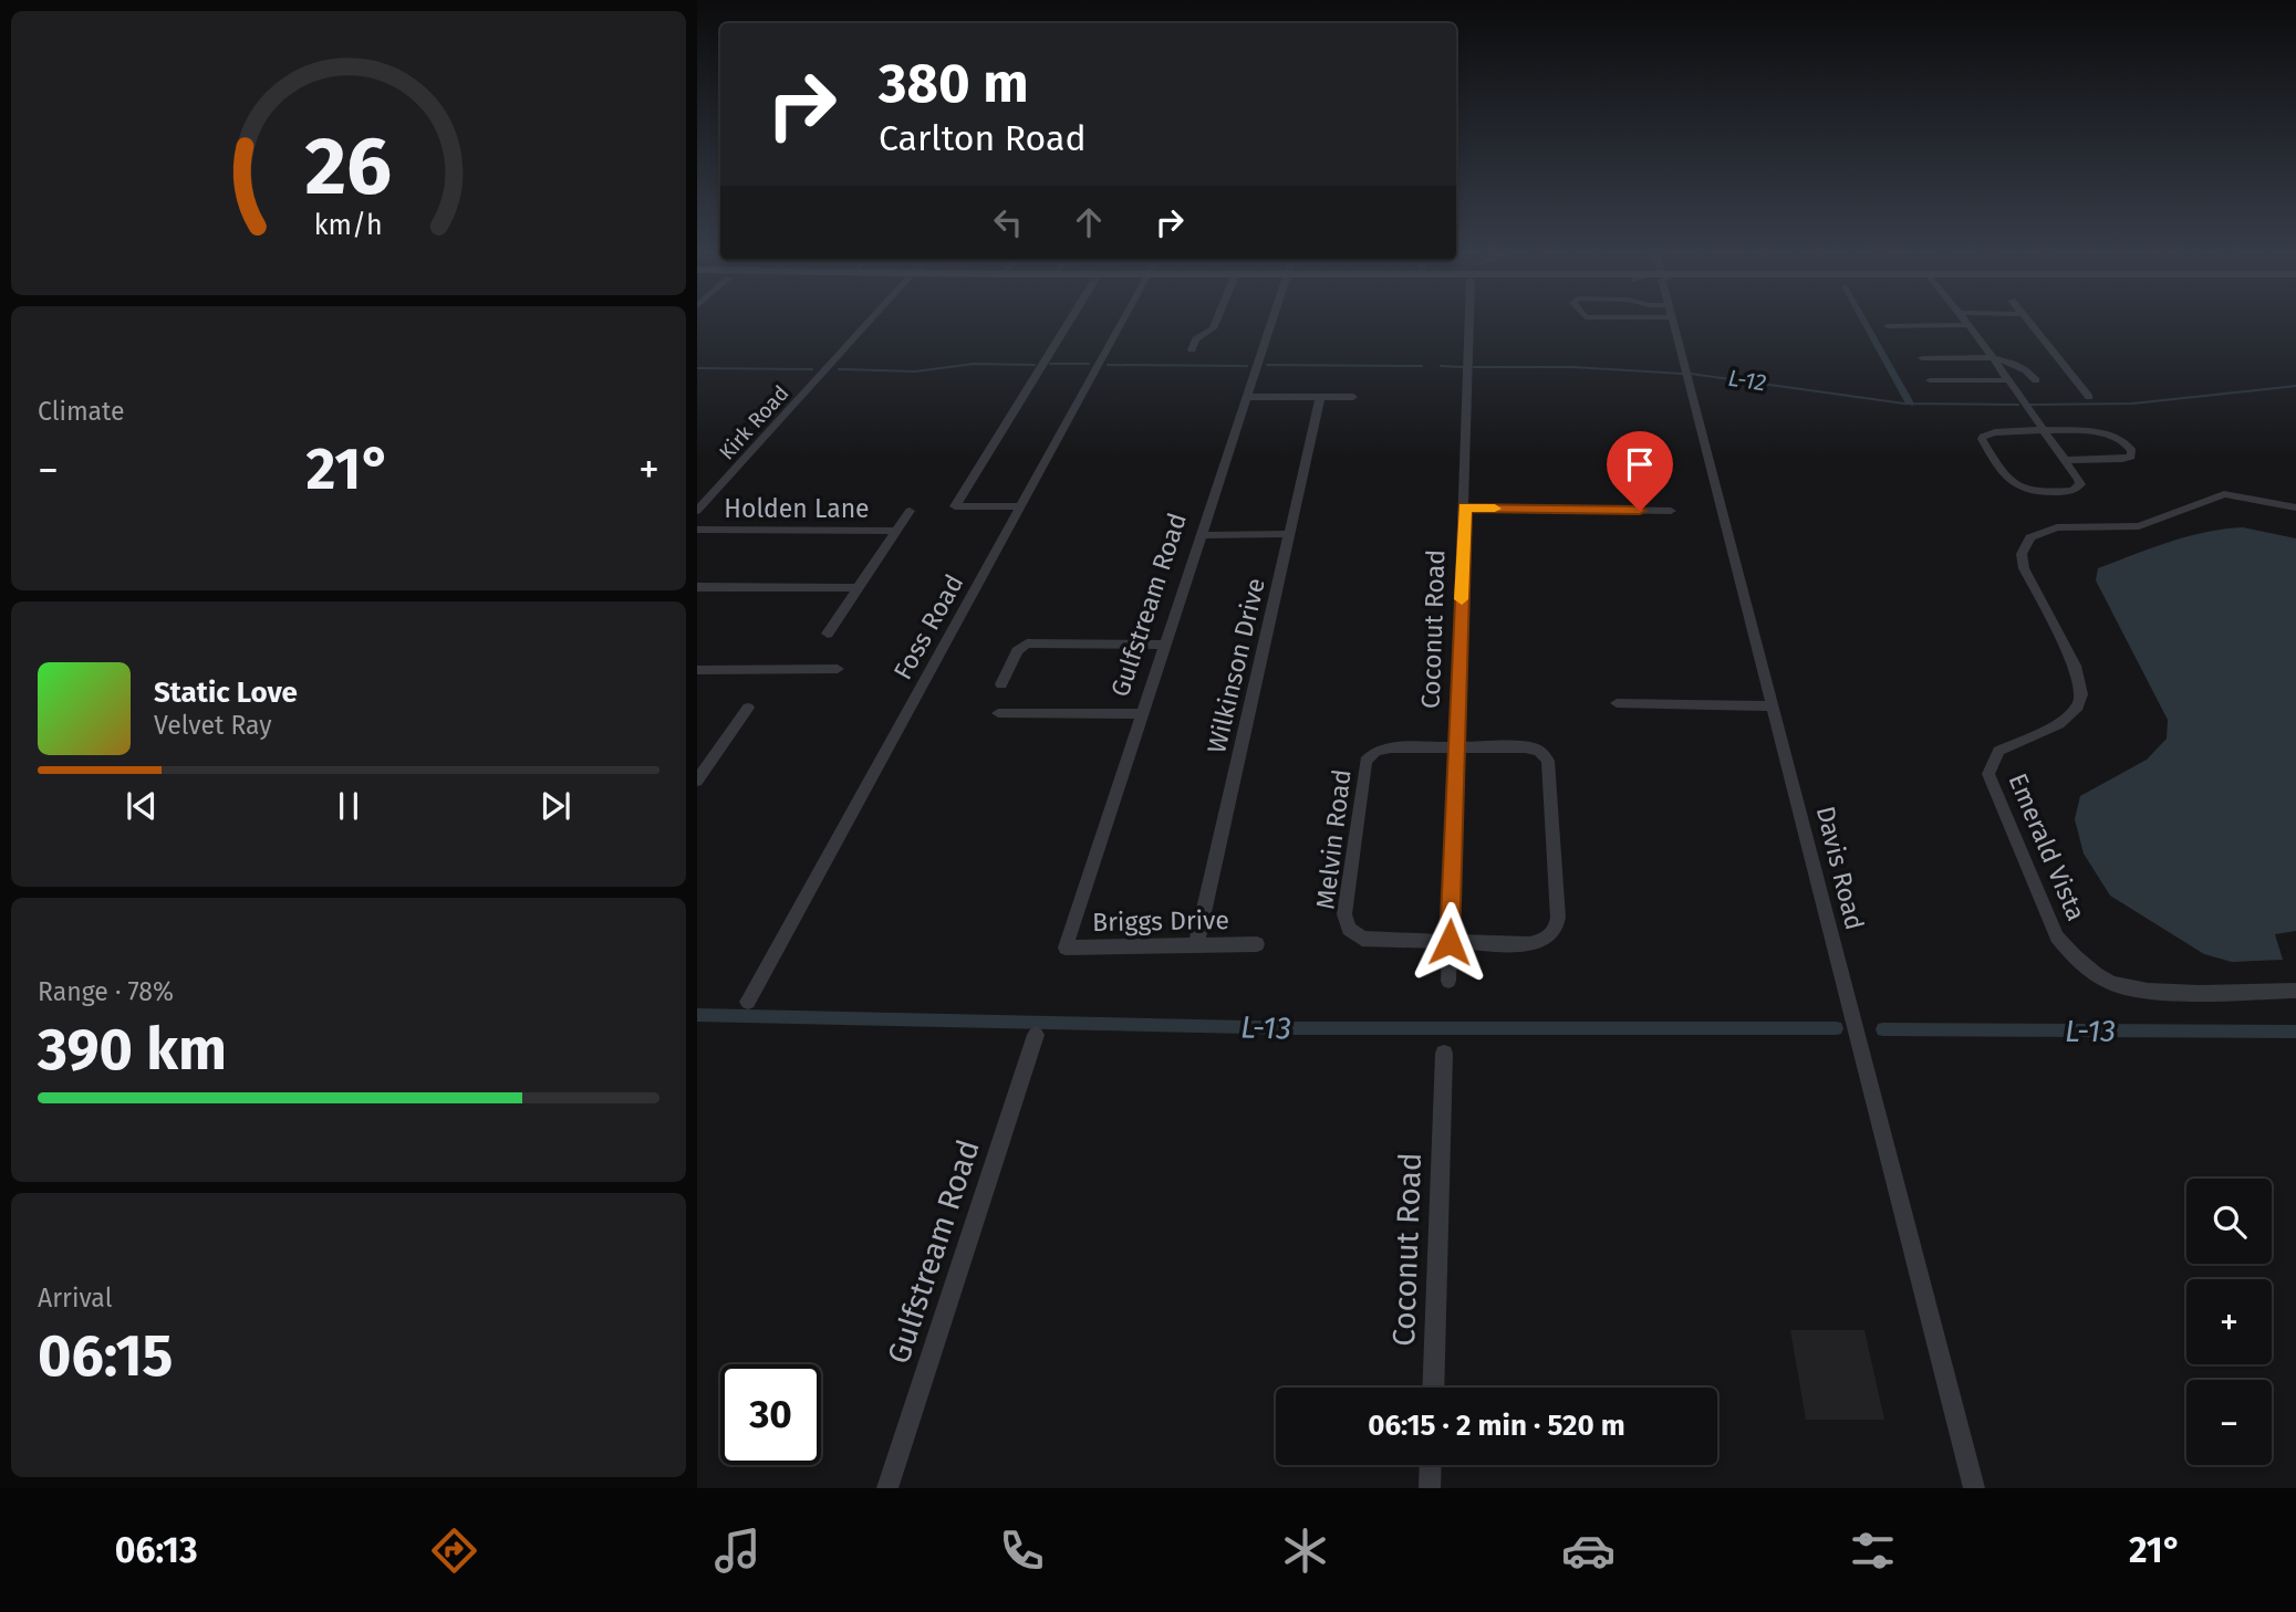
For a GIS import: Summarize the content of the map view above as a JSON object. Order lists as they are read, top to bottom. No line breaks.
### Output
{"streets":{"street":["Kirk Road","Holden Lane","Gulfstream Road","Foss Road","Coconut Road","Wilkinson Drive","Melvin Road","Emerald Vista","Davis Road","Briggs Drive"]},"crossings":[["Gulfstream Road","Briggs Drive"],["Coconut Road","Melvin Road"],["Wilkinson Drive","Briggs Drive"]],"water":["L-12","L-13"],"page":{"turn":["380 m","Carlton Road"],"tile":["Climate",["Range · 78%","390 km"],["Arrival","06:15"]],"heat":["−","21°","+"],"song":["Static Love","Velvet Ray"],"map_buttons":["+","−"],"limit":"30","trip":"06:15 · 2 min · 520 m","tabs":["06:13","21°"],"gauge":["26","km/h"]}}
